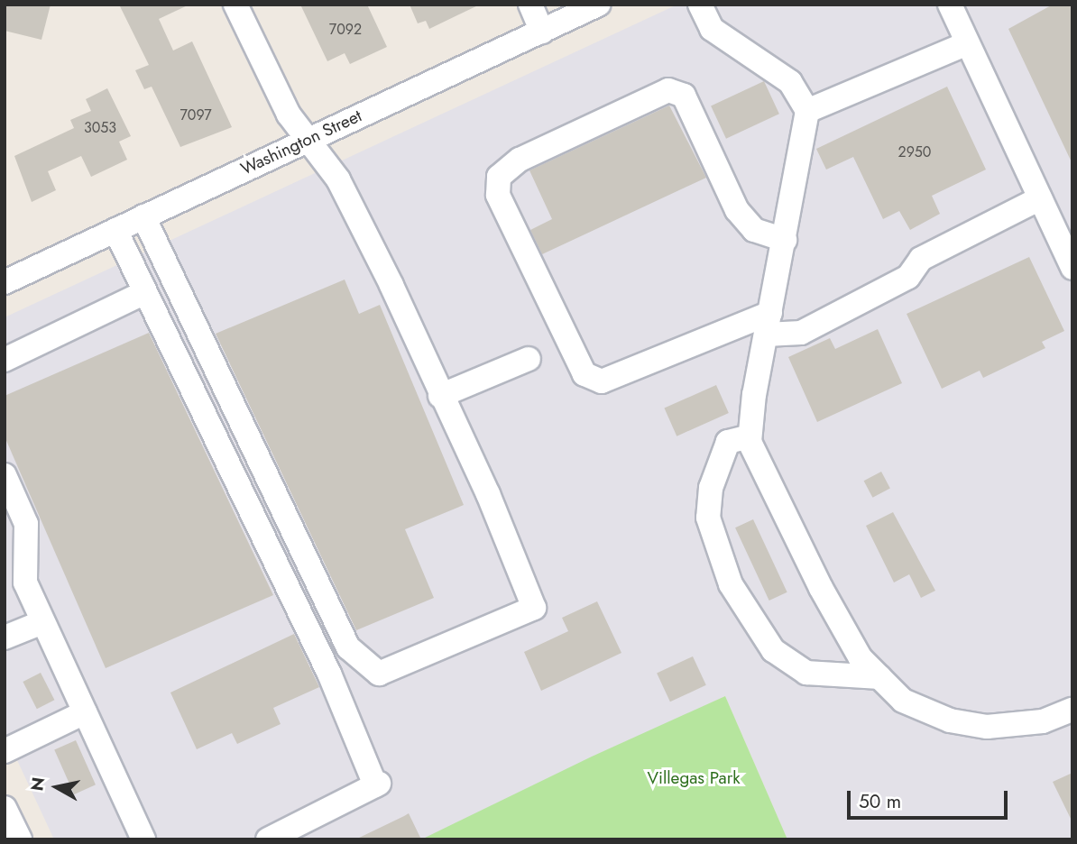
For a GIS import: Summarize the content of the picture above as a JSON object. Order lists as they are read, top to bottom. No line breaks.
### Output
{"streets":{"street":["Washington Street"]},"parks":["Villegas Park"],"house_numbers":["7092","7097","3053","2950"],"scale_bar":"50 m","north":"left"}
